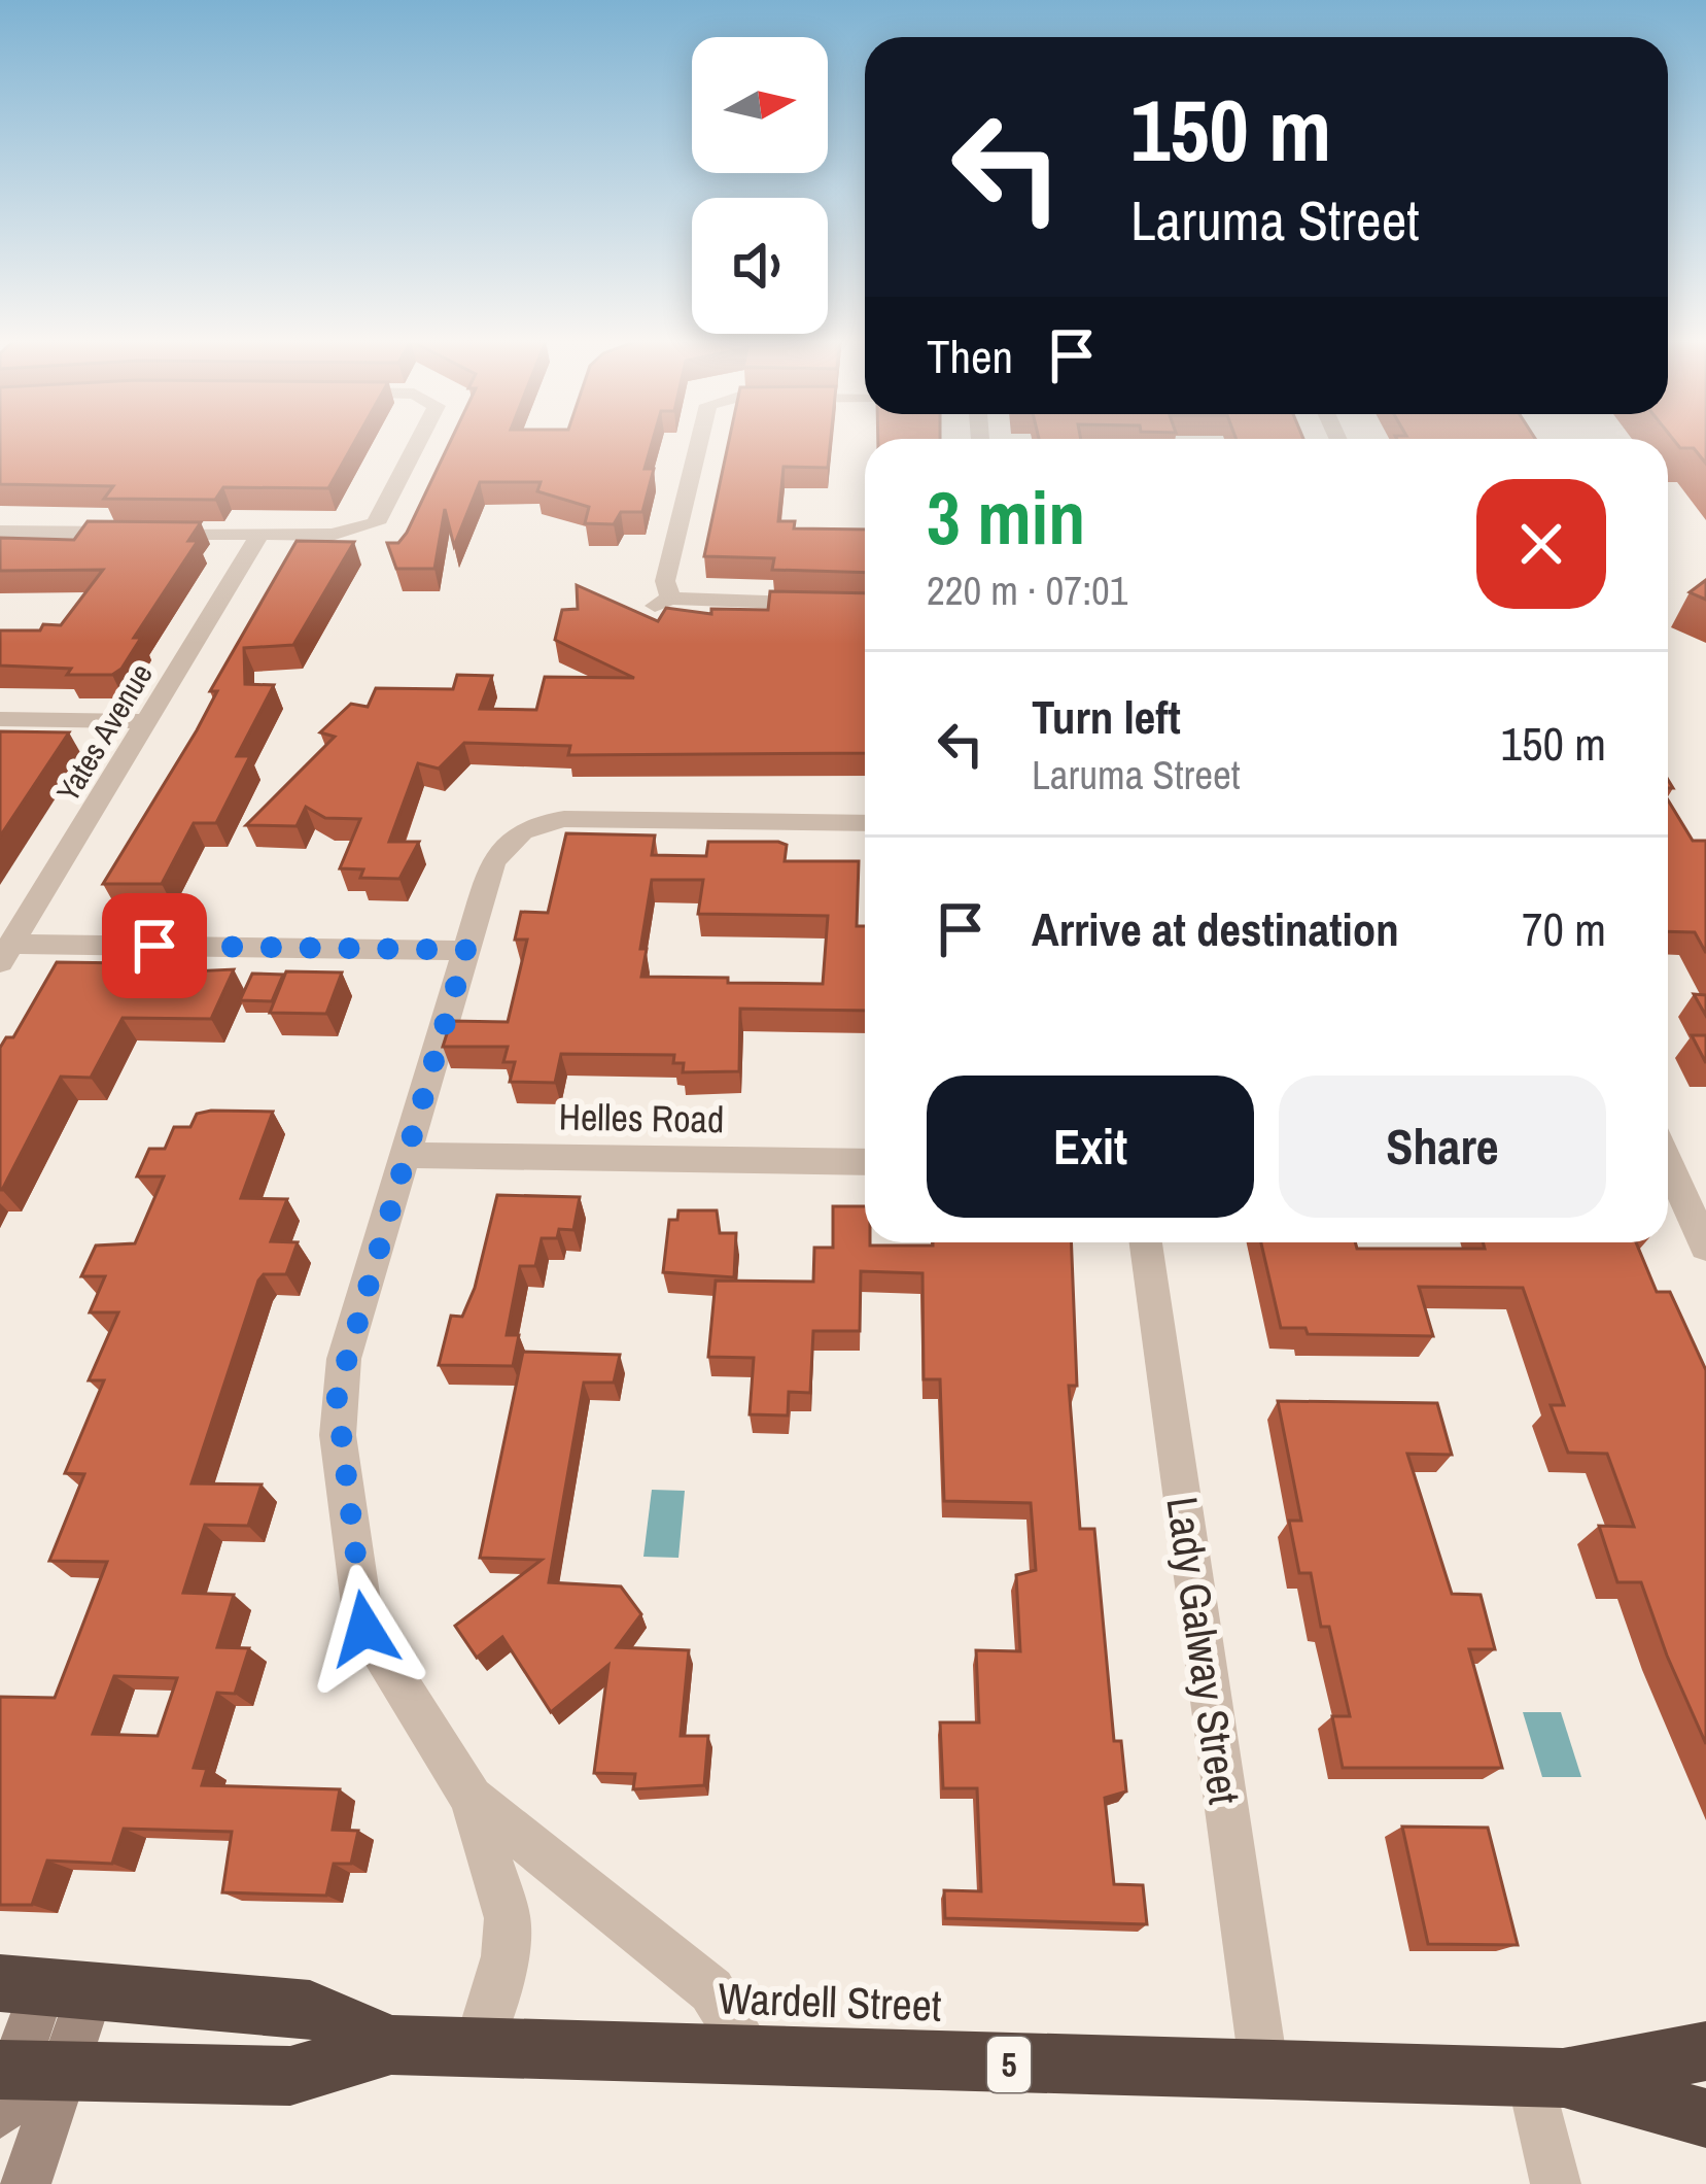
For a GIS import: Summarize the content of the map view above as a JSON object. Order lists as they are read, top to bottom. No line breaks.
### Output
{"streets":{"highway":["Wardell Street","5"],"street":["Yates Avenue","Helles Road","Lady Galway Street"]},"crossings":[["Lady Galway Street","Wardell Street"]],"north":"right","page":{"turn":["150 m","Laruma Street"],"then":"Then","heading":["3 min","220 m · 07:01"],"list":[{"name":"Turn left","note":"Laruma Street","value":"150 m"},{"name":"Arrive at destination","value":"70 m"}],"buttons":["Exit","Share"]}}
